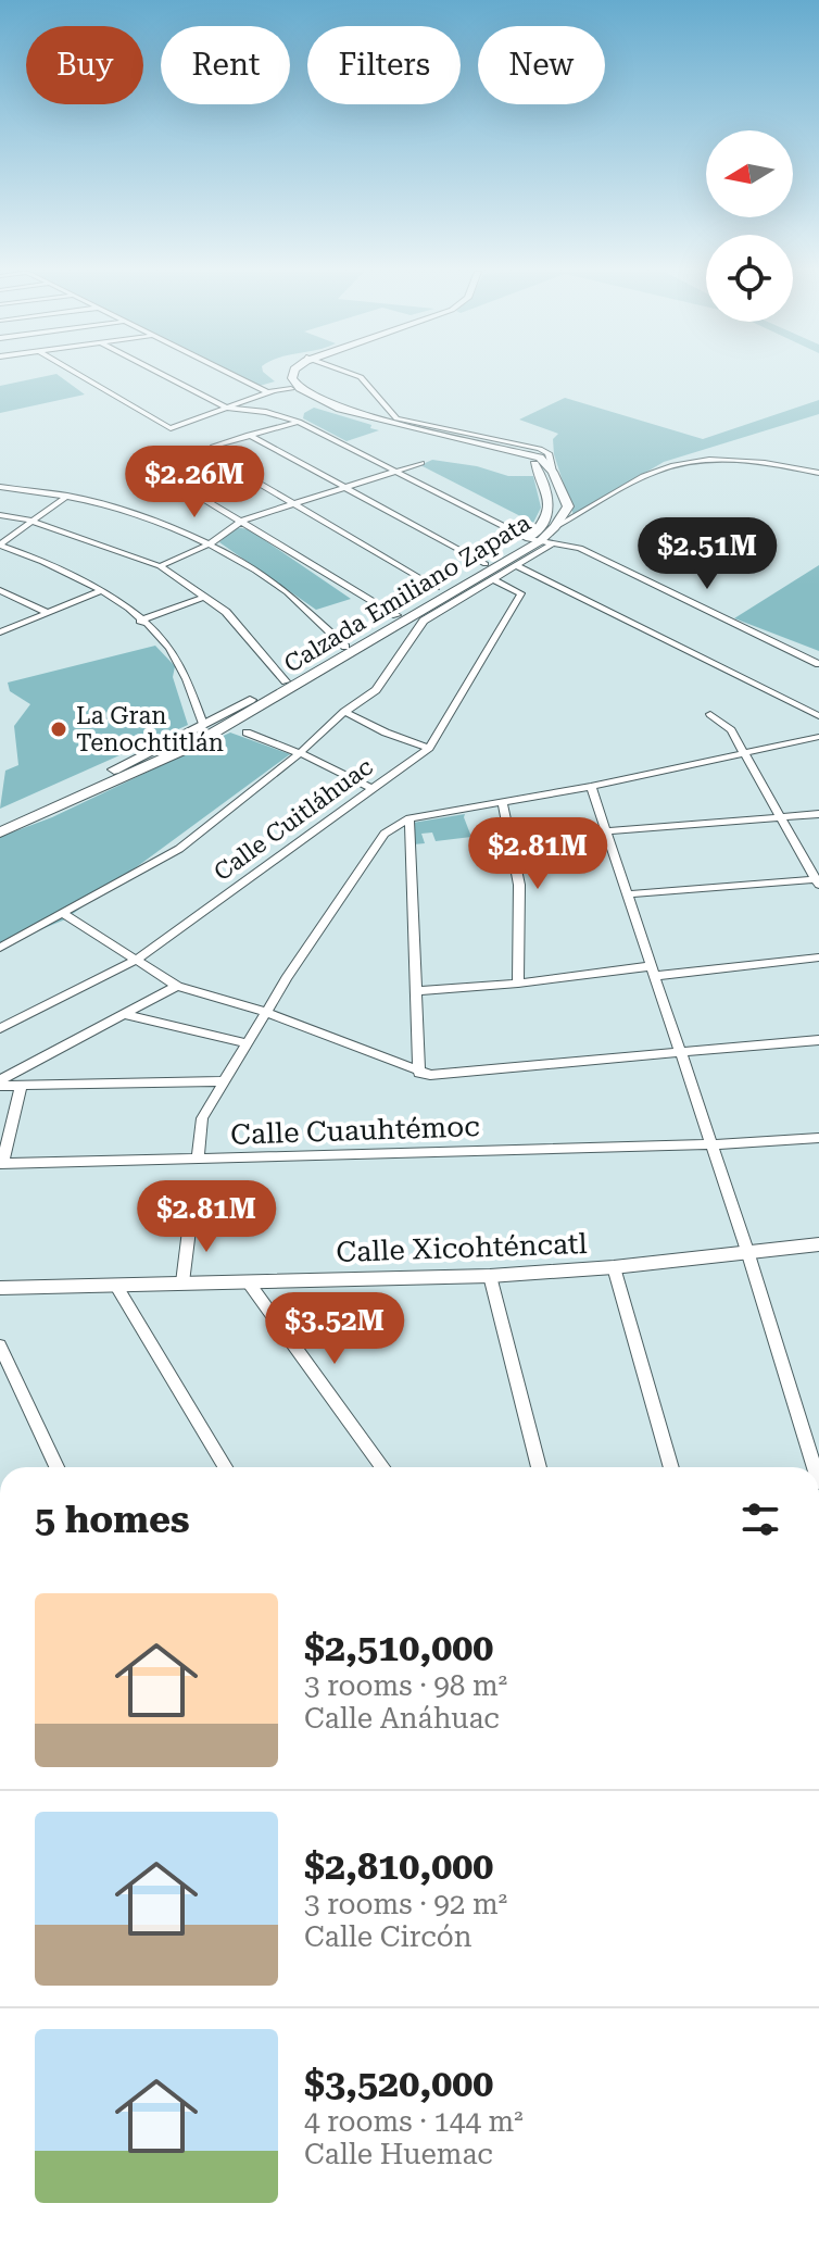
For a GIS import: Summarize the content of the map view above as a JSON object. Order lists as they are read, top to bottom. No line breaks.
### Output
{"streets":{"main road":["Calzada Emiliano Zapata"],"street":["Calle Cuitláhuac","Calle Cuauhtémoc","Calle Xicohténcatl"]},"places":["La Gran Tenochtitlán"],"north":"left","page":{"chip":["Buy","Rent","Filters","New"],"price":["$2.26M","$2.51M","$2.81M","$2.81M","$3.52M"],"heading":"5 homes","list":[{"name":"$2,510,000","note":"3 rooms · 98 m² · Calle Anáhuac"},{"name":"$2,810,000","note":"3 rooms · 92 m² · Calle Circón"},{"name":"$3,520,000","note":"4 rooms · 144 m² · Calle Huemac"}]}}
